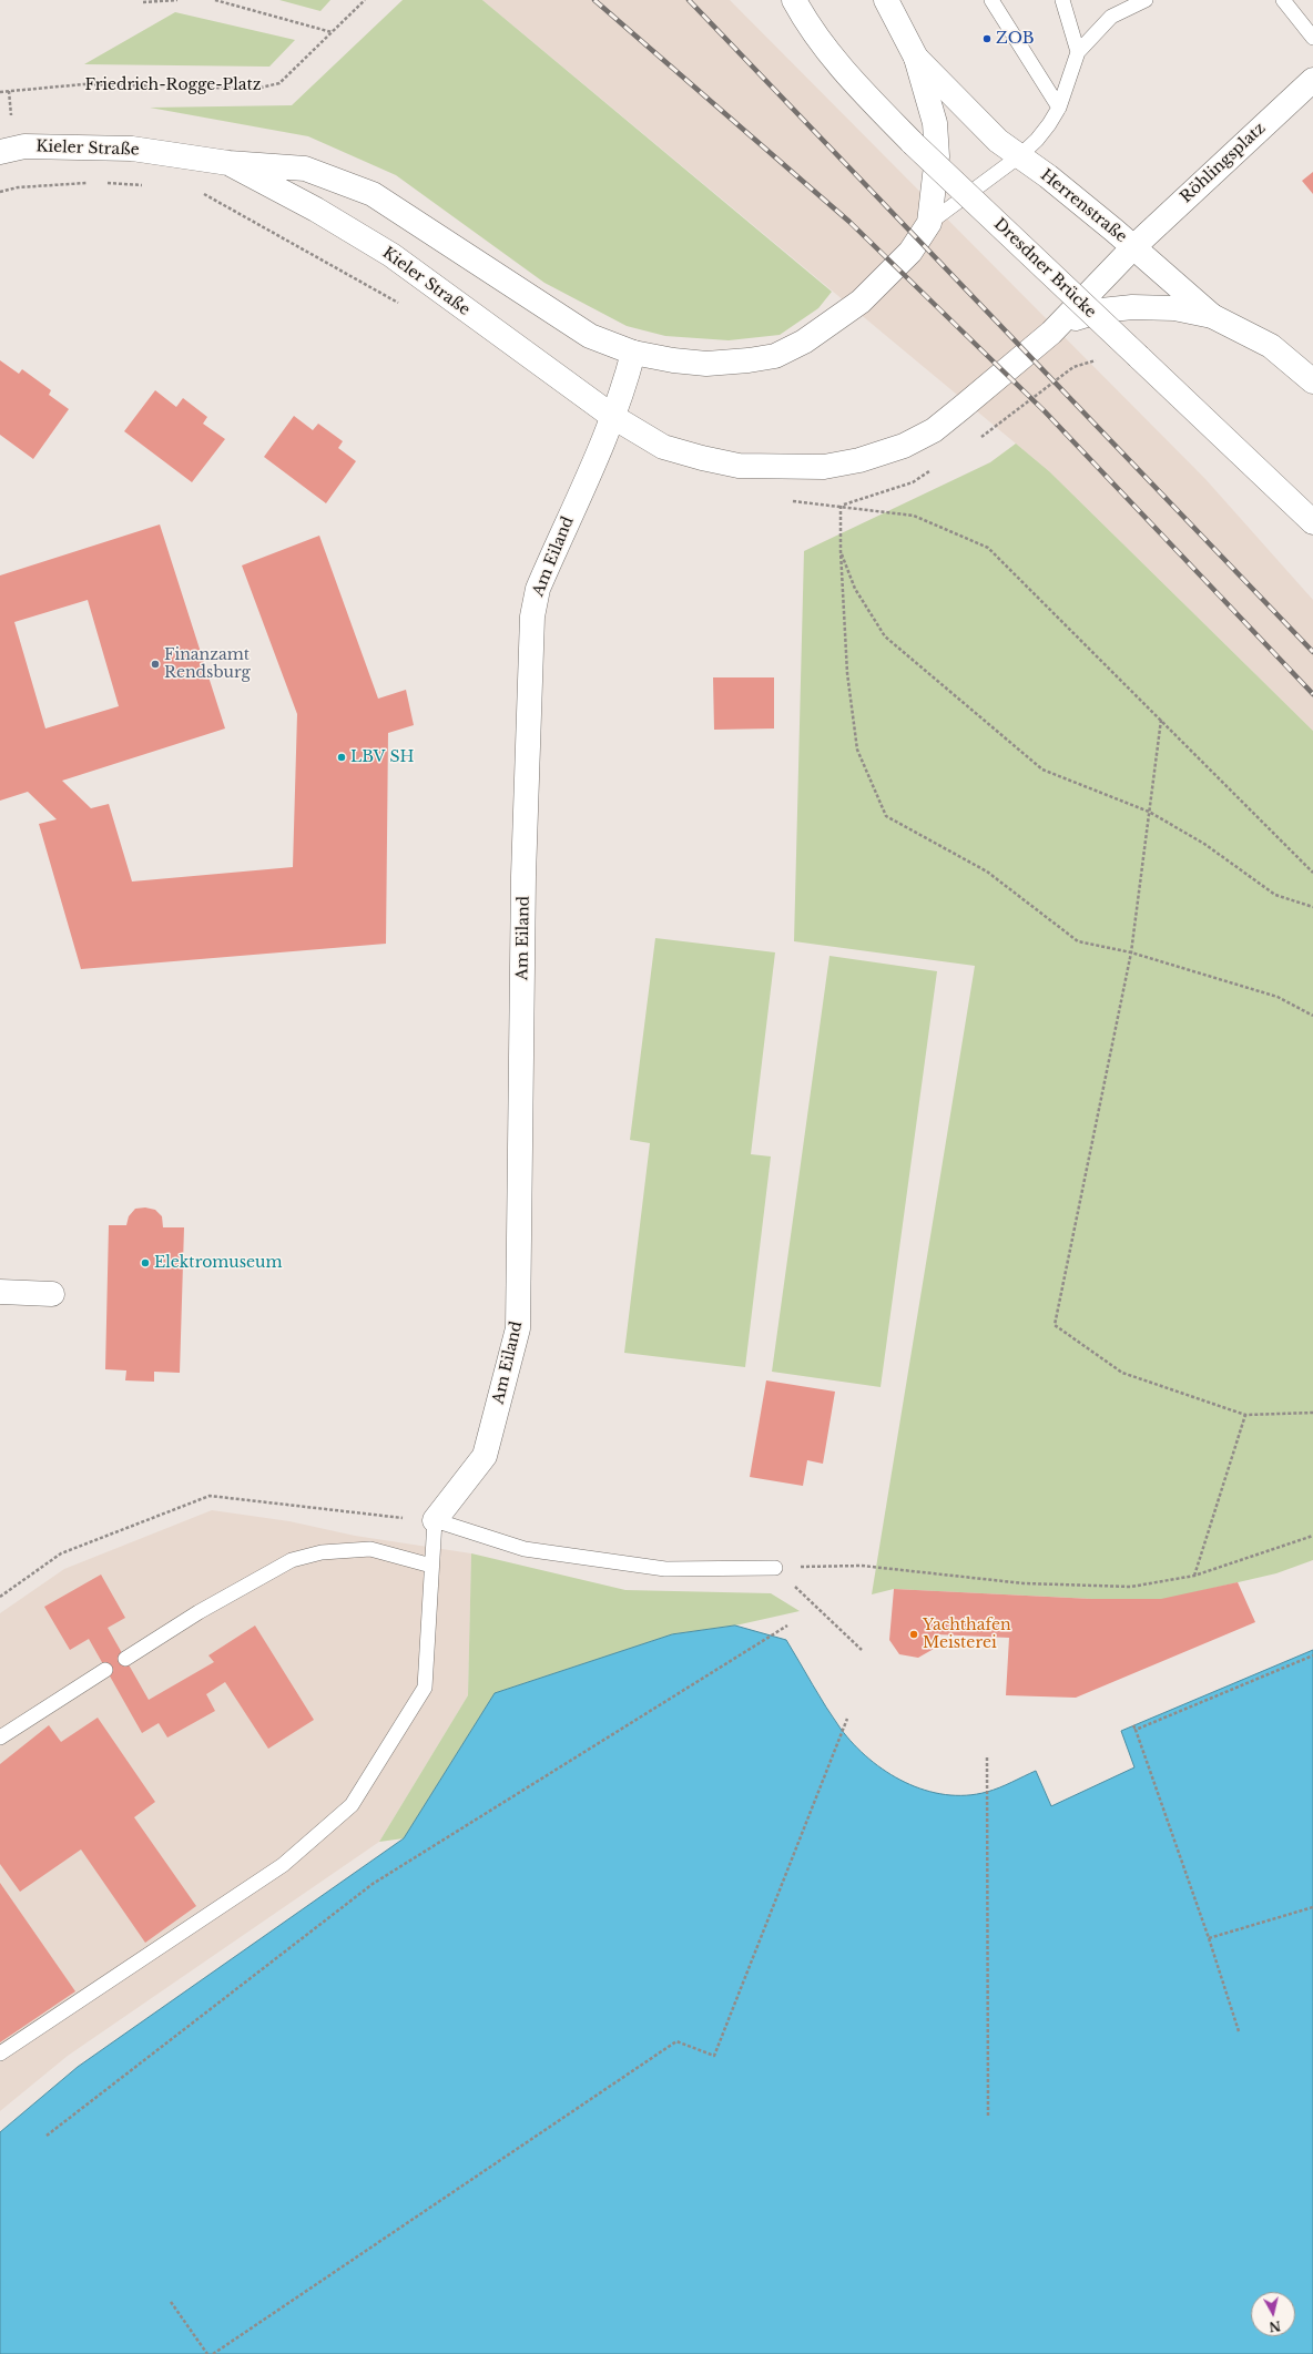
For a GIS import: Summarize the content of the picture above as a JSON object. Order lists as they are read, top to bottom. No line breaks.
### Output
{"streets":{"main road":["Kieler Straße","Röhlingsplatz","Herrenstraße","Dresdner Brücke","Am Eiland"],"path":["Friedrich-Rogge-Platz"]},"crossings":[["Kieler Straße","Am Eiland"],["Röhlingsplatz","Herrenstraße"]],"places":["ZOB","Finanzamt Rendsburg","LBV SH","Elektromuseum","Yachthafen Meisterei"],"north":"bottom"}
